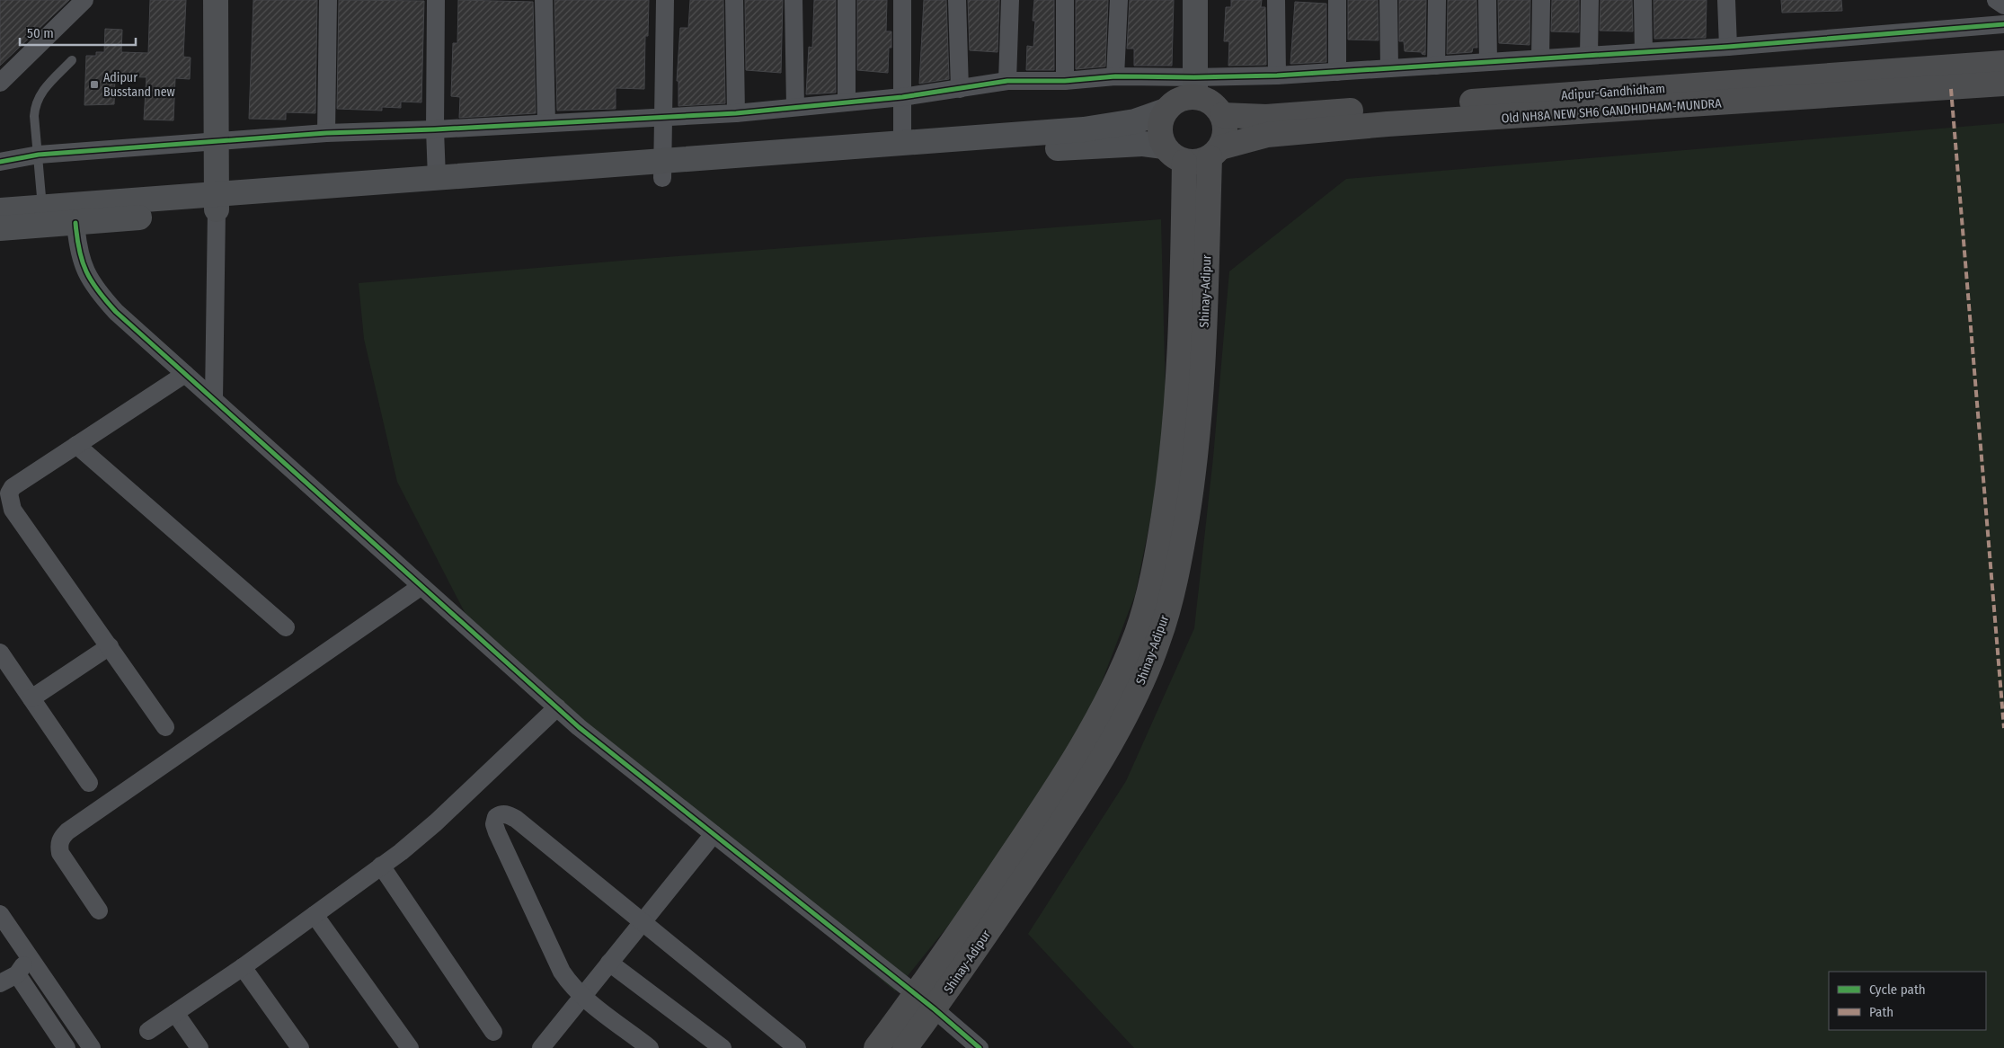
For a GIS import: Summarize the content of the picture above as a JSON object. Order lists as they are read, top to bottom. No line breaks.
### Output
{"streets":{"main road":["Adipur-Gandhidham","Old NH8A NEW SH6 GANDHIDHAM-MUNDRA","Shinay-Adipur"]},"crossings":[["Adipur-Gandhidham","Old NH8A NEW SH6 GANDHIDHAM-MUNDRA"],["Adipur-Gandhidham","Shinay-Adipur"],["Old NH8A NEW SH6 GANDHIDHAM-MUNDRA","Shinay-Adipur"]],"places":{"transit":["Adipur Busstand new"]},"legend":["Cycle path","Path"],"scale_bar":"50 m"}
